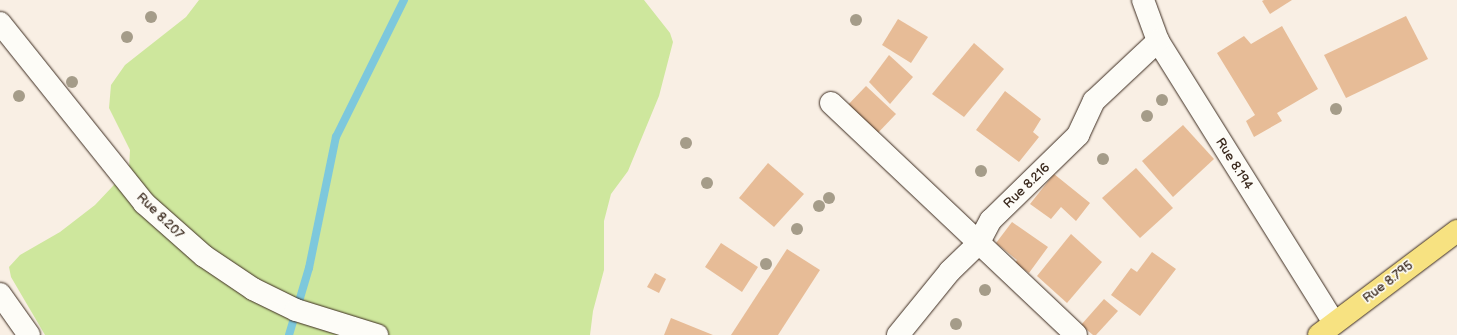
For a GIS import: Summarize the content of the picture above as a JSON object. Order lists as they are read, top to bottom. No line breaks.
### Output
{"streets":{"highway":["Rue 8.795"],"street":["Rue 8.194","Rue 8.216","Rue 8.207"]},"crossings":[["Rue 8.194","Rue 8.216"],["Rue 8.194","Rue 8.795"]]}
